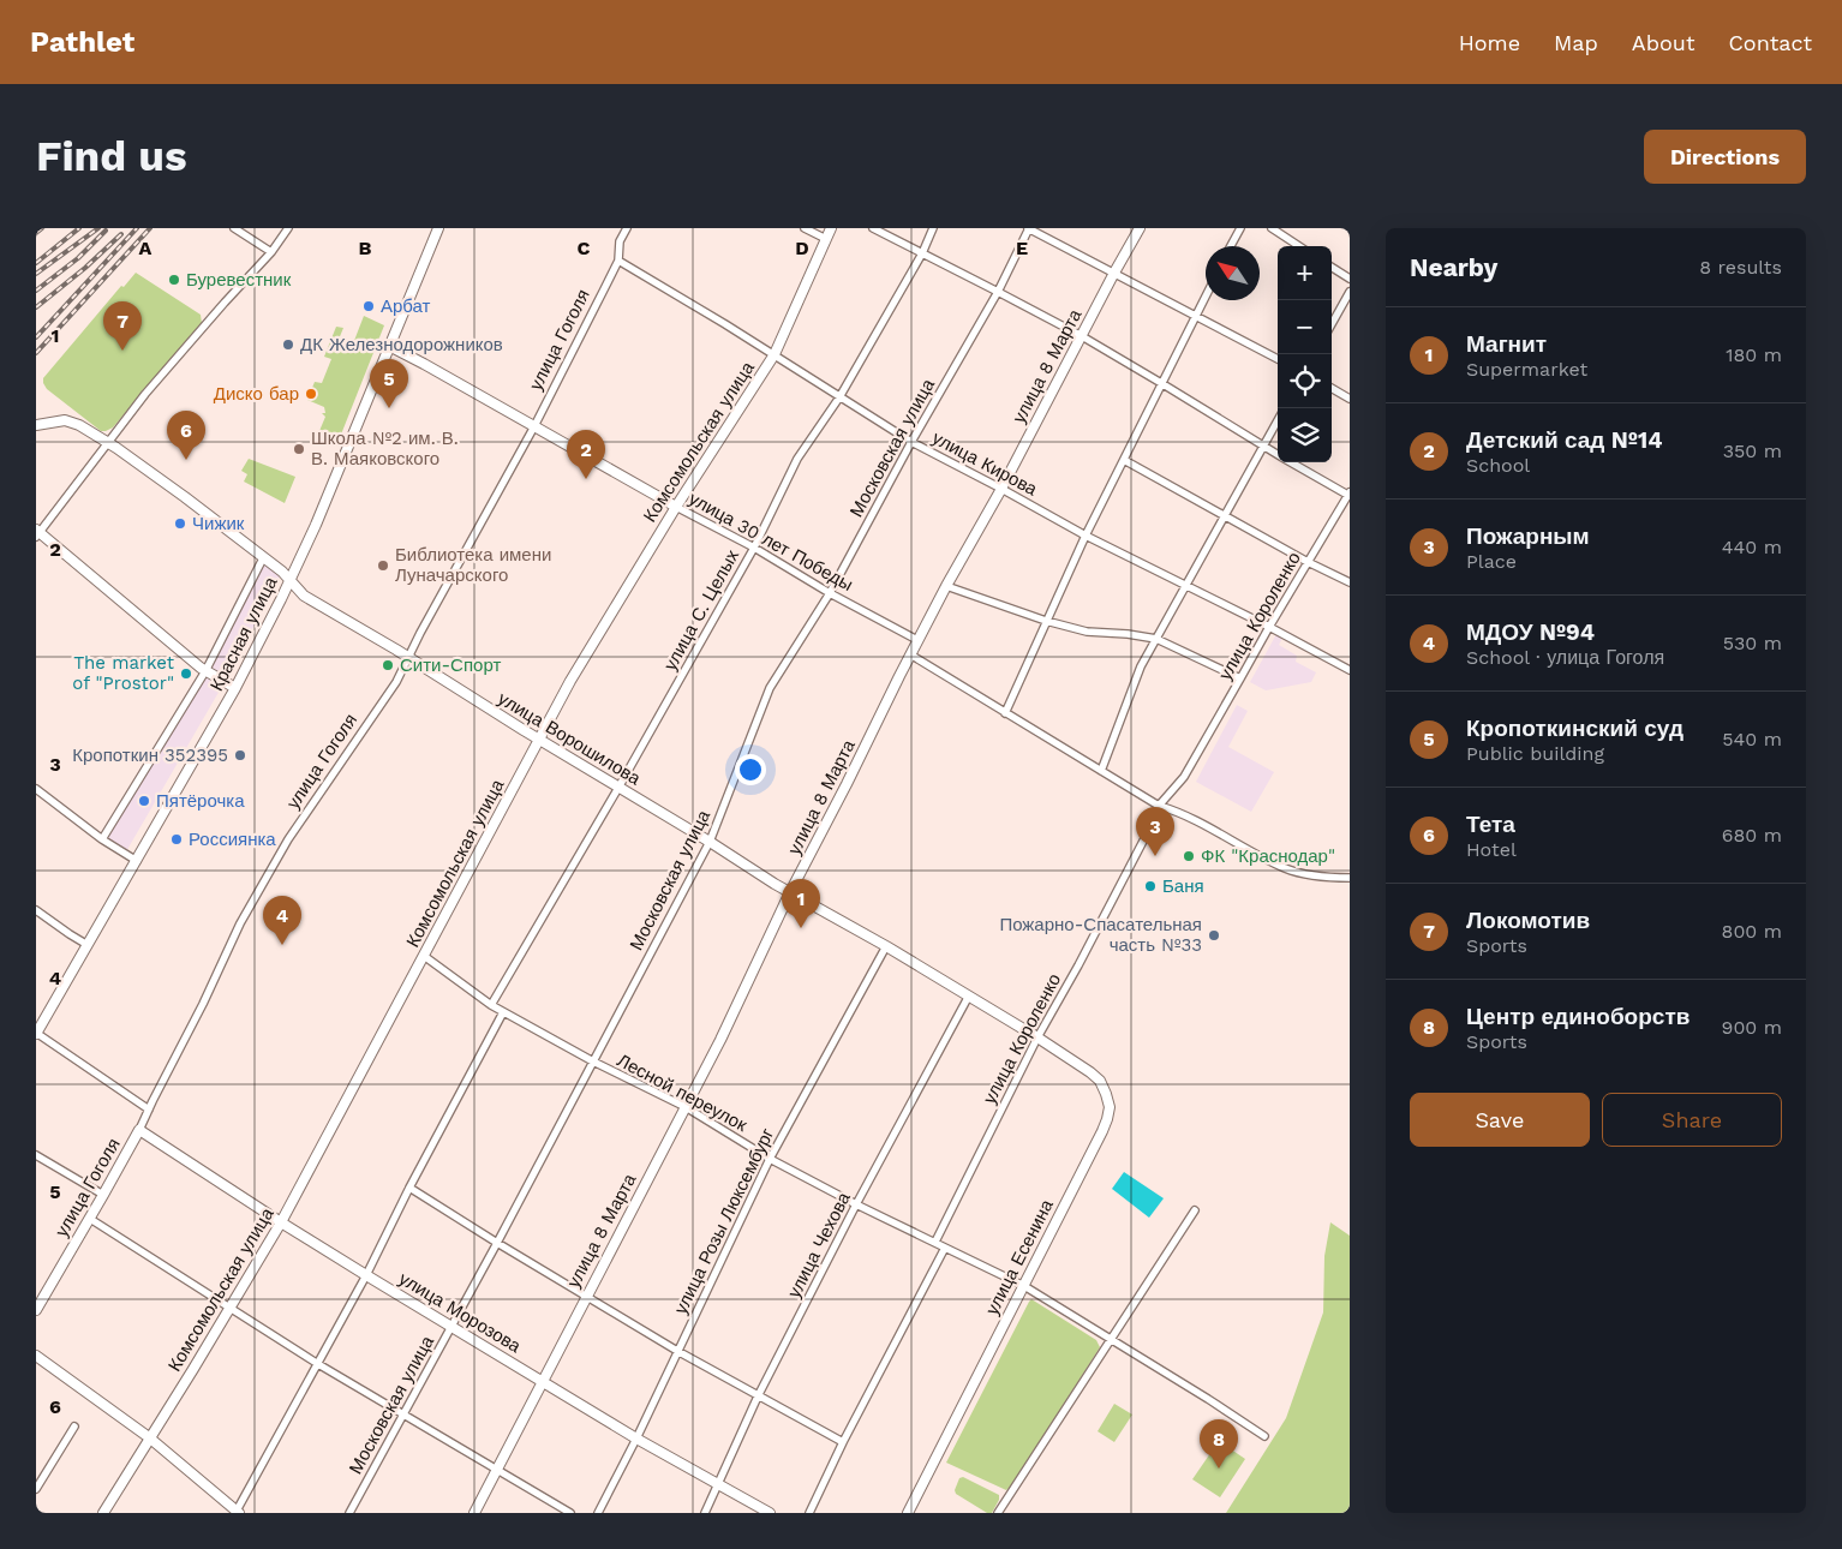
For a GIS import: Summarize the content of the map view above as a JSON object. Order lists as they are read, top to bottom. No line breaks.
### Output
{"streets":{"main road":["улица Гоголя","улица 8 Марта","Комсомольская улица","улица 30 лет Победы","Красная улица","улица Ворошилова","улица Есенина","улица Морозова"],"street":["Московская улица","улица Кирова","улица С. Целых","улица Короленко","Лесной переулок","улица Розы Люксембург","улица Чехова"]},"crossings":[["улица Гоголя","улица Кирова"],["улица Гоголя","улица 30 лет Победы"],["улица Гоголя","улица Ворошилова"],["улица Гоголя","улица Морозова"],["улица 8 Марта","улица Кирова"],["улица 8 Марта","улица 30 лет Победы"],["улица 8 Марта","улица Ворошилова"],["улица 8 Марта","Лесной переулок"],["улица 8 Марта","улица Морозова"],["Комсомольская улица","улица Кирова"],["Комсомольская улица","улица 30 лет Победы"],["Комсомольская улица","улица Ворошилова"],["Комсомольская улица","Лесной переулок"],["Комсомольская улица","улица Морозова"],["Московская улица","улица Кирова"],["Московская улица","улица 30 лет Победы"],["Московская улица","улица Ворошилова"],["Московская улица","Лесной переулок"],["Московская улица","улица Морозова"],["улица Кирова","улица С. Целых"],["улица Кирова","улица Короленко"],["улица 30 лет Победы","улица С. Целых"],["улица 30 лет Победы","Красная улица"],["улица С. Целых","улица Ворошилова"],["улица С. Целых","Лесной переулок"],["улица Короленко","улица Ворошилова"],["улица Короленко","Лесной переулок"],["улица Короленко","улица Есенина"],["Красная улица","улица Ворошилова"],["улица Ворошилова","улица Розы Люксембург"],["улица Ворошилова","улица Чехова"],["улица Ворошилова","улица Есенина"],["Лесной переулок","улица Розы Люксембург"],["Лесной переулок","улица Чехова"],["улица Розы Люксембург","улица Морозова"],["улица Чехова","улица Морозова"]],"places":["Буревестник","Арбат","ДК Железнодорожников","Диско бар","Школа №2 им. В. В. Маяковского","Чижик","Библиотека имени Луначарского","Сити-Спорт","The market of \"Prostor\"","Кропоткин 352395","Пятёрочка","Россиянка","ФК \"Краснодар\"","Баня","Пожарно-Спасательная часть №33"],"north":"top left","page":{"header":"Pathlet","nav":["Home","Map","About","Contact"],"buttons":["Directions",["Save","Share"]],"title":"Find us","heading":["Nearby","8 results"],"map_buttons":["+","−"],"pins":["7","5","6","2","3","1","4","8"],"list":[{"mark":"1","name":"Магнит","note":"Supermarket","value":"180 m"},{"mark":"2","name":"Детский сад №14","note":"School","value":"350 m"},{"mark":"3","name":"Пожарным","note":"Place","value":"440 m"},{"mark":"4","name":"МДОУ №94","note":"School · улица Гоголя","value":"530 m"},{"mark":"5","name":"Кропоткинский суд","note":"Public building","value":"540 m"},{"mark":"6","name":"Тета","note":"Hotel","value":"680 m"},{"mark":"7","name":"Локомотив","note":"Sports","value":"800 m"},{"mark":"8","name":"Центр единоборств","note":"Sports","value":"900 m"}]},"grid":{"columns":["A","B","C","D","E"],"rows":["1","2","3","4","5","6"]}}
